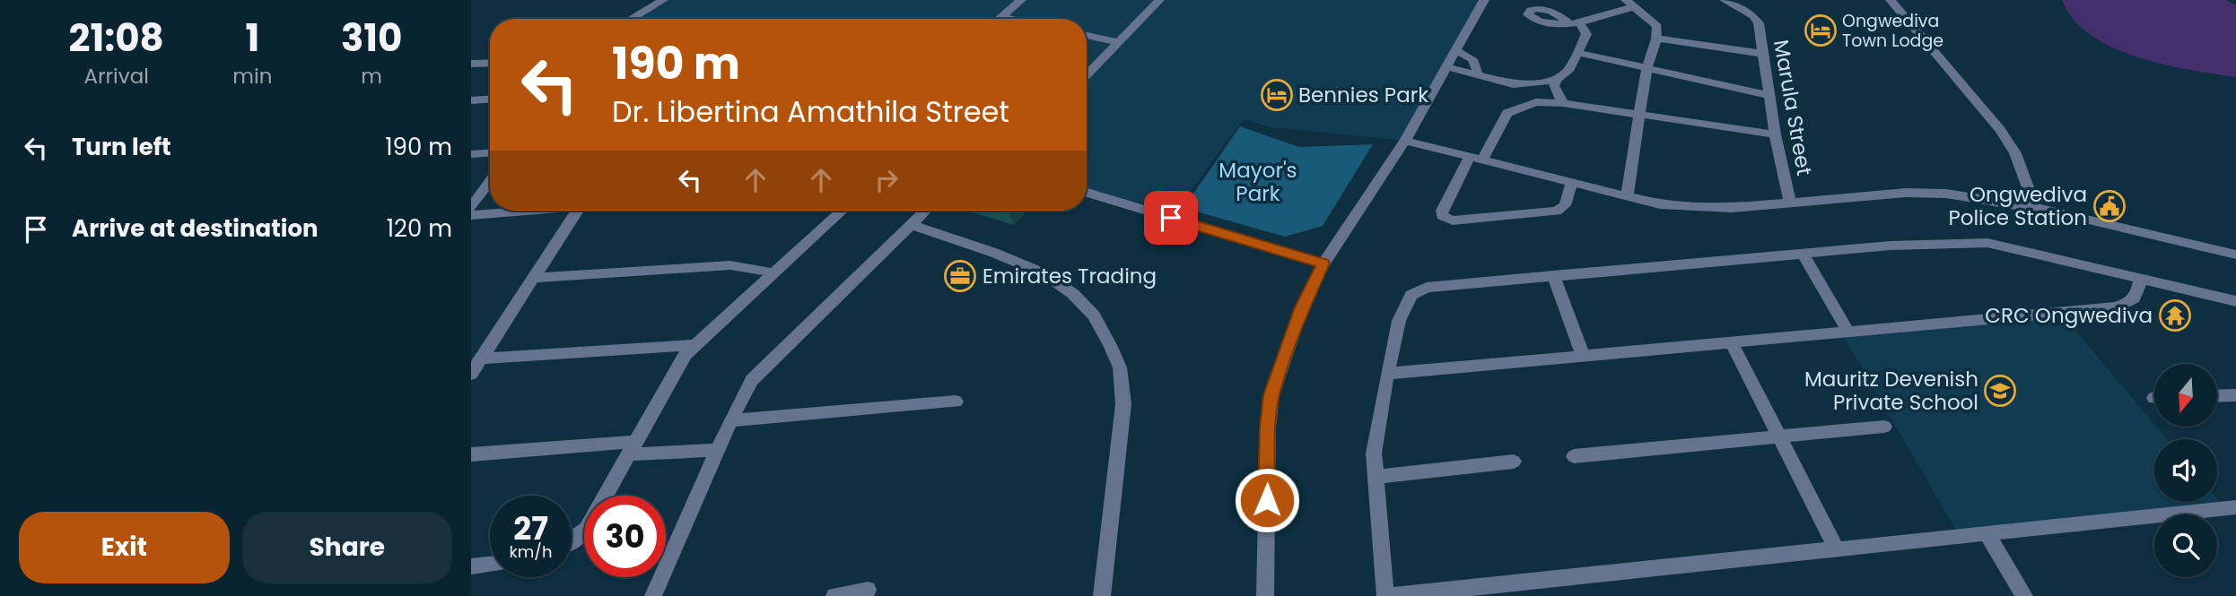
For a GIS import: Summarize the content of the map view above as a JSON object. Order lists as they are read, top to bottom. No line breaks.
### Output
{"streets":{"street":["Marula Street"]},"parks":["Mayor's Park"],"places":{"hotel":["Ongwediva Town Lodge","Bennies Park"],"public building":["Ongwediva Police Station"],"office":["Emirates Trading"],"temple":["CRC Ongwediva"],"school or university":["Mauritz Devenish Private School"]},"north":"bottom","page":{"eta":["21:08","Arrival","1","min","310","m"],"turn":["190 m","Dr. Libertina Amathila Street"],"list":[{"name":"Turn left","value":"190 m"},{"name":"Arrive at destination","value":"120 m"}],"speed":"27 km/h","limit":"30","buttons":["Exit","Share"]}}
